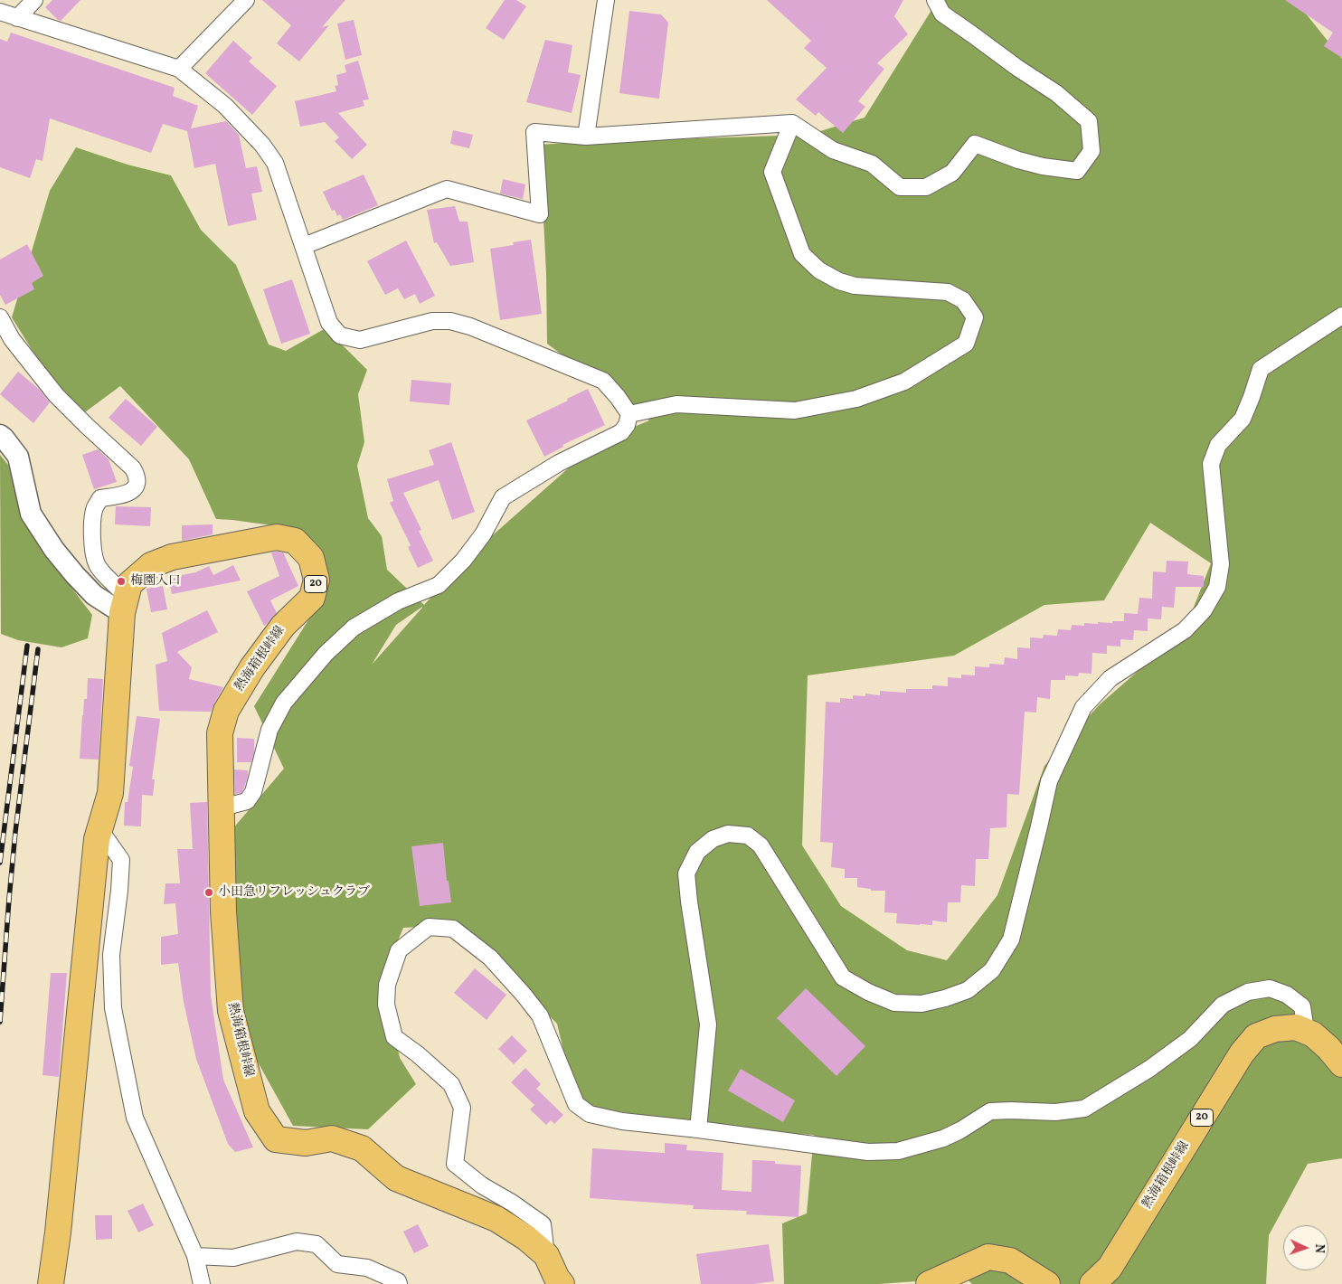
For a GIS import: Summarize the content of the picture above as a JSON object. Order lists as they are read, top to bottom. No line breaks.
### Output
{"streets":{"main road":["20","熱海箱根峠線"]},"places":["梅園入口","小田急リフレッシュクラブ"],"north":"right"}
